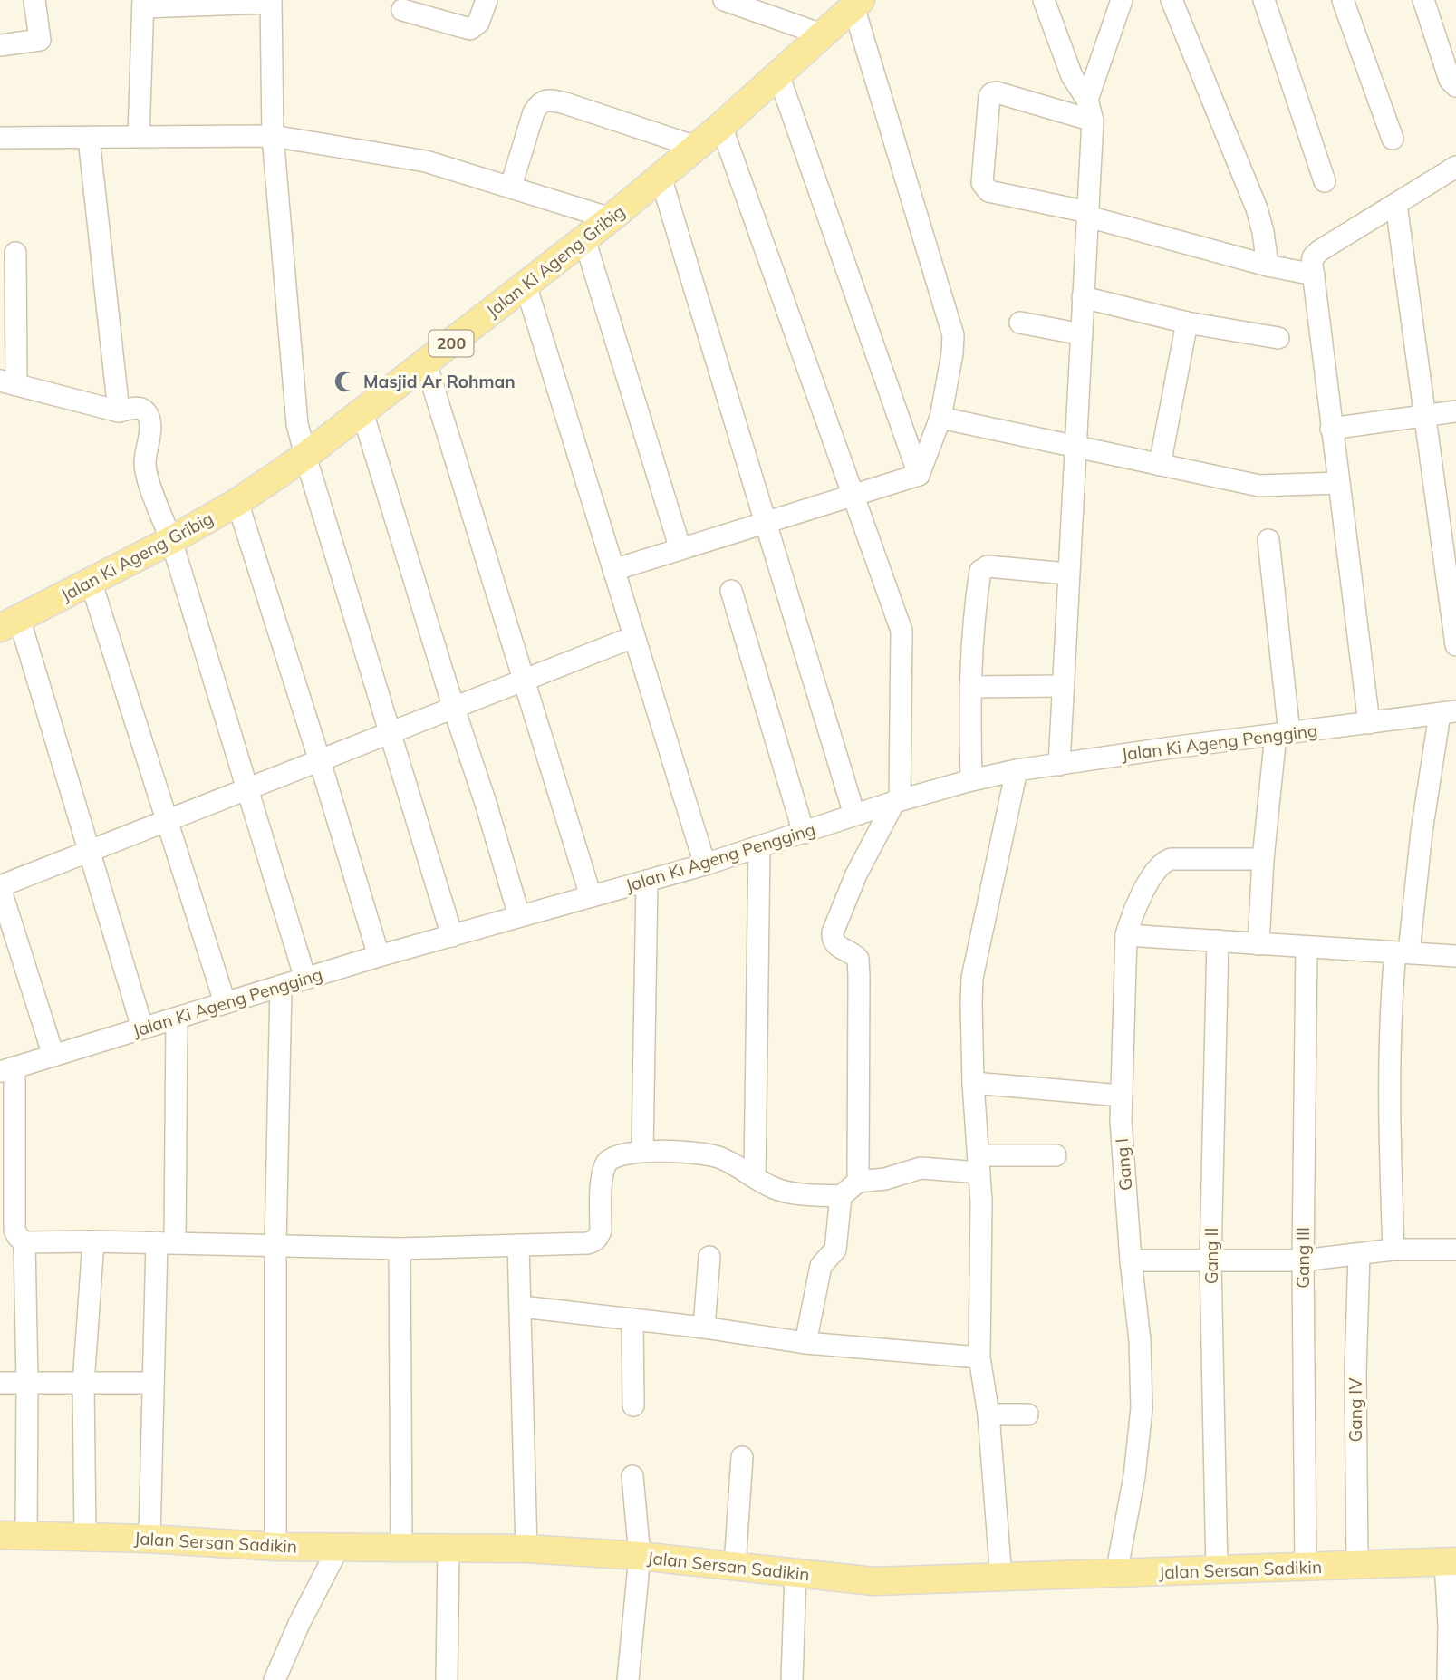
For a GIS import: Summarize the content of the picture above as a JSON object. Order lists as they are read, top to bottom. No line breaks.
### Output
{"streets":{"main road":["Jalan Ki Ageng Gribig","200","Jalan Sersan Sadikin"],"street":["Jalan Ki Ageng Pengging","Gang I","Gang II","Gang III","Gang IV"]},"crossings":[["Gang I","Jalan Sersan Sadikin"],["Gang II","Jalan Sersan Sadikin"],["Gang III","Jalan Sersan Sadikin"],["Gang IV","Jalan Sersan Sadikin"]],"places":{"mosque":["Masjid Ar Rohman"]}}
